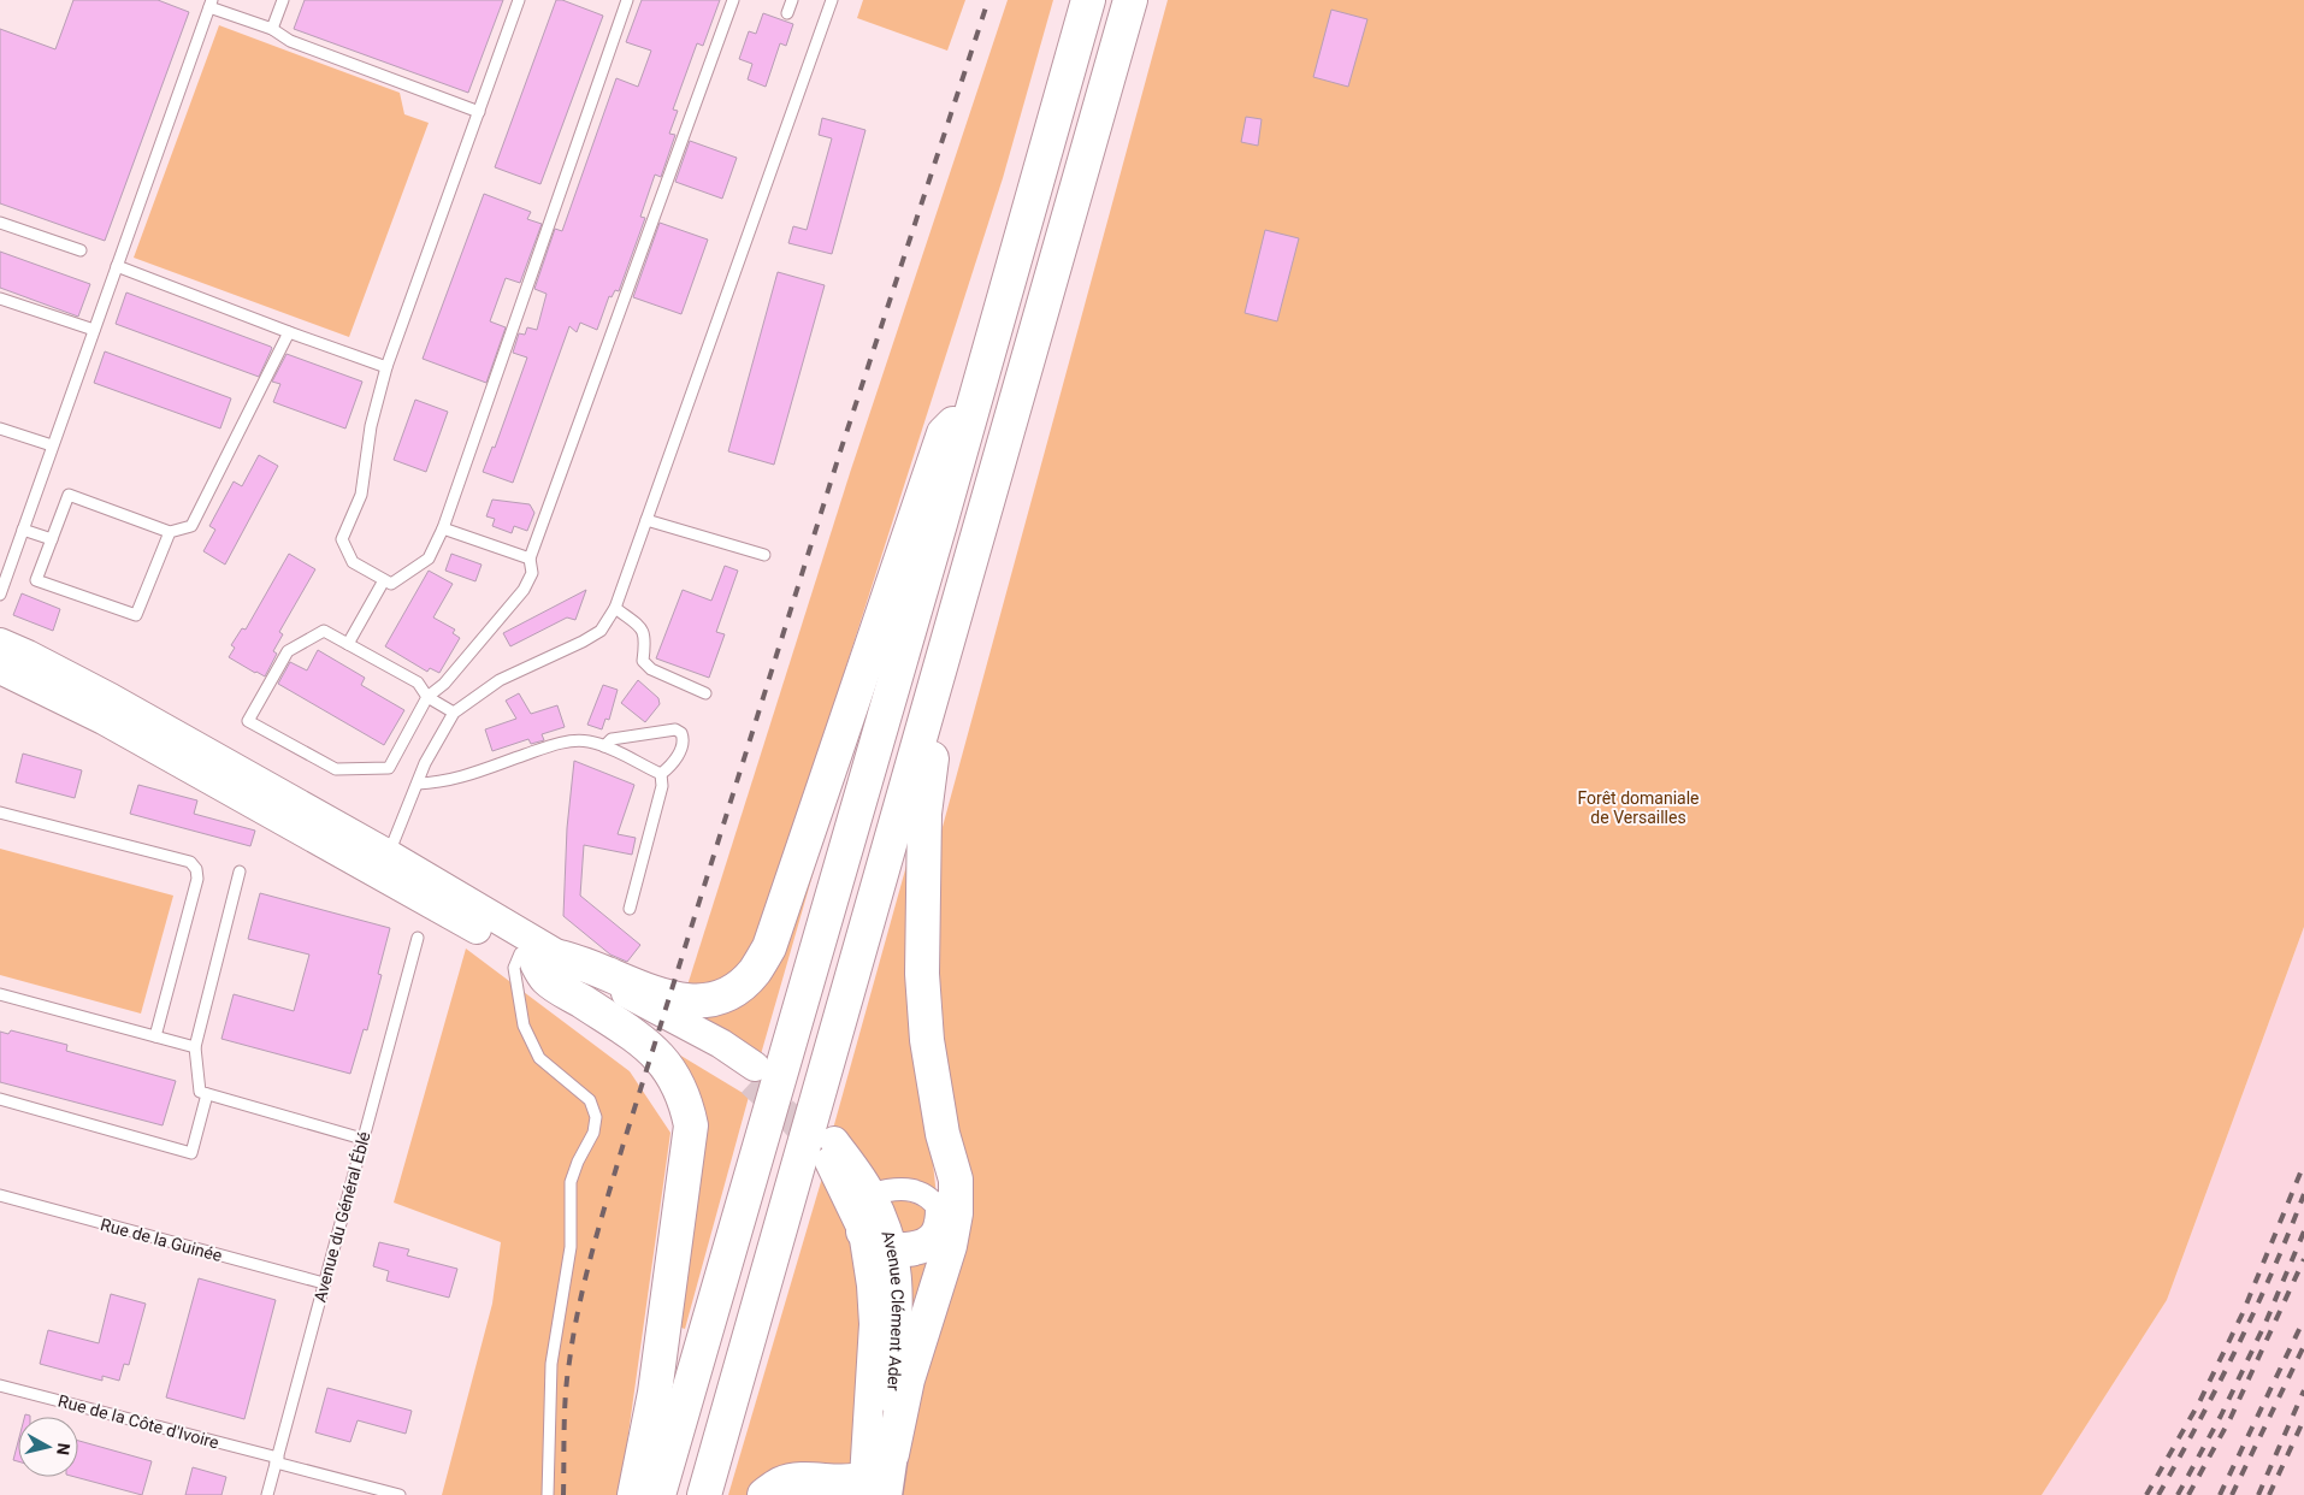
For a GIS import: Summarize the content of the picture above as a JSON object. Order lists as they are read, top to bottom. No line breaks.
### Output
{"streets":{"main road":["Avenue Clément Ader"],"lane":["Avenue du Général Éblé","Rue de la Guinée","Rue de la Côte d'Ivoire"]},"crossings":[["Avenue du Général Éblé","Rue de la Guinée"],["Avenue du Général Éblé","Rue de la Côte d'Ivoire"]],"parks":["Forêt domaniale de Versailles"],"north":"right"}
